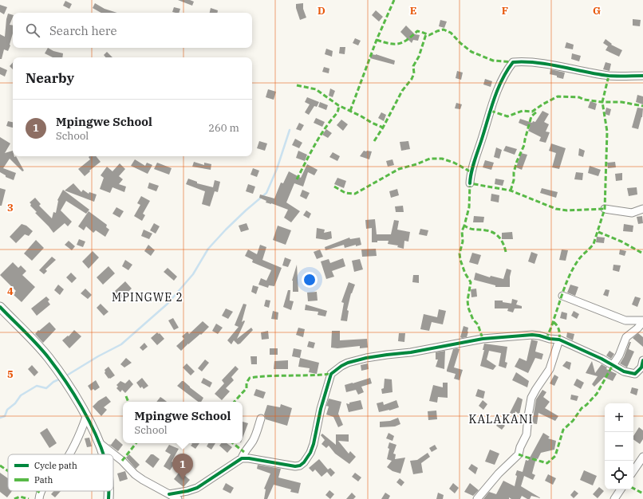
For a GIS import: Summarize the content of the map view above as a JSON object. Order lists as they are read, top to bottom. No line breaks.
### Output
{"districts":["MPINGWE 2","KALAKANI"],"legend":["Cycle path","Path"],"page":{"search":"Search here","heading":"Nearby","list":[{"mark":"1","name":"Mpingwe School","note":"School","value":"260 m"}],"popup":["Mpingwe School","School"],"map_buttons":["+","−"],"pins":"1"},"grid":{"columns":["D","E","F","G"],"rows":["3","4","5"]}}
